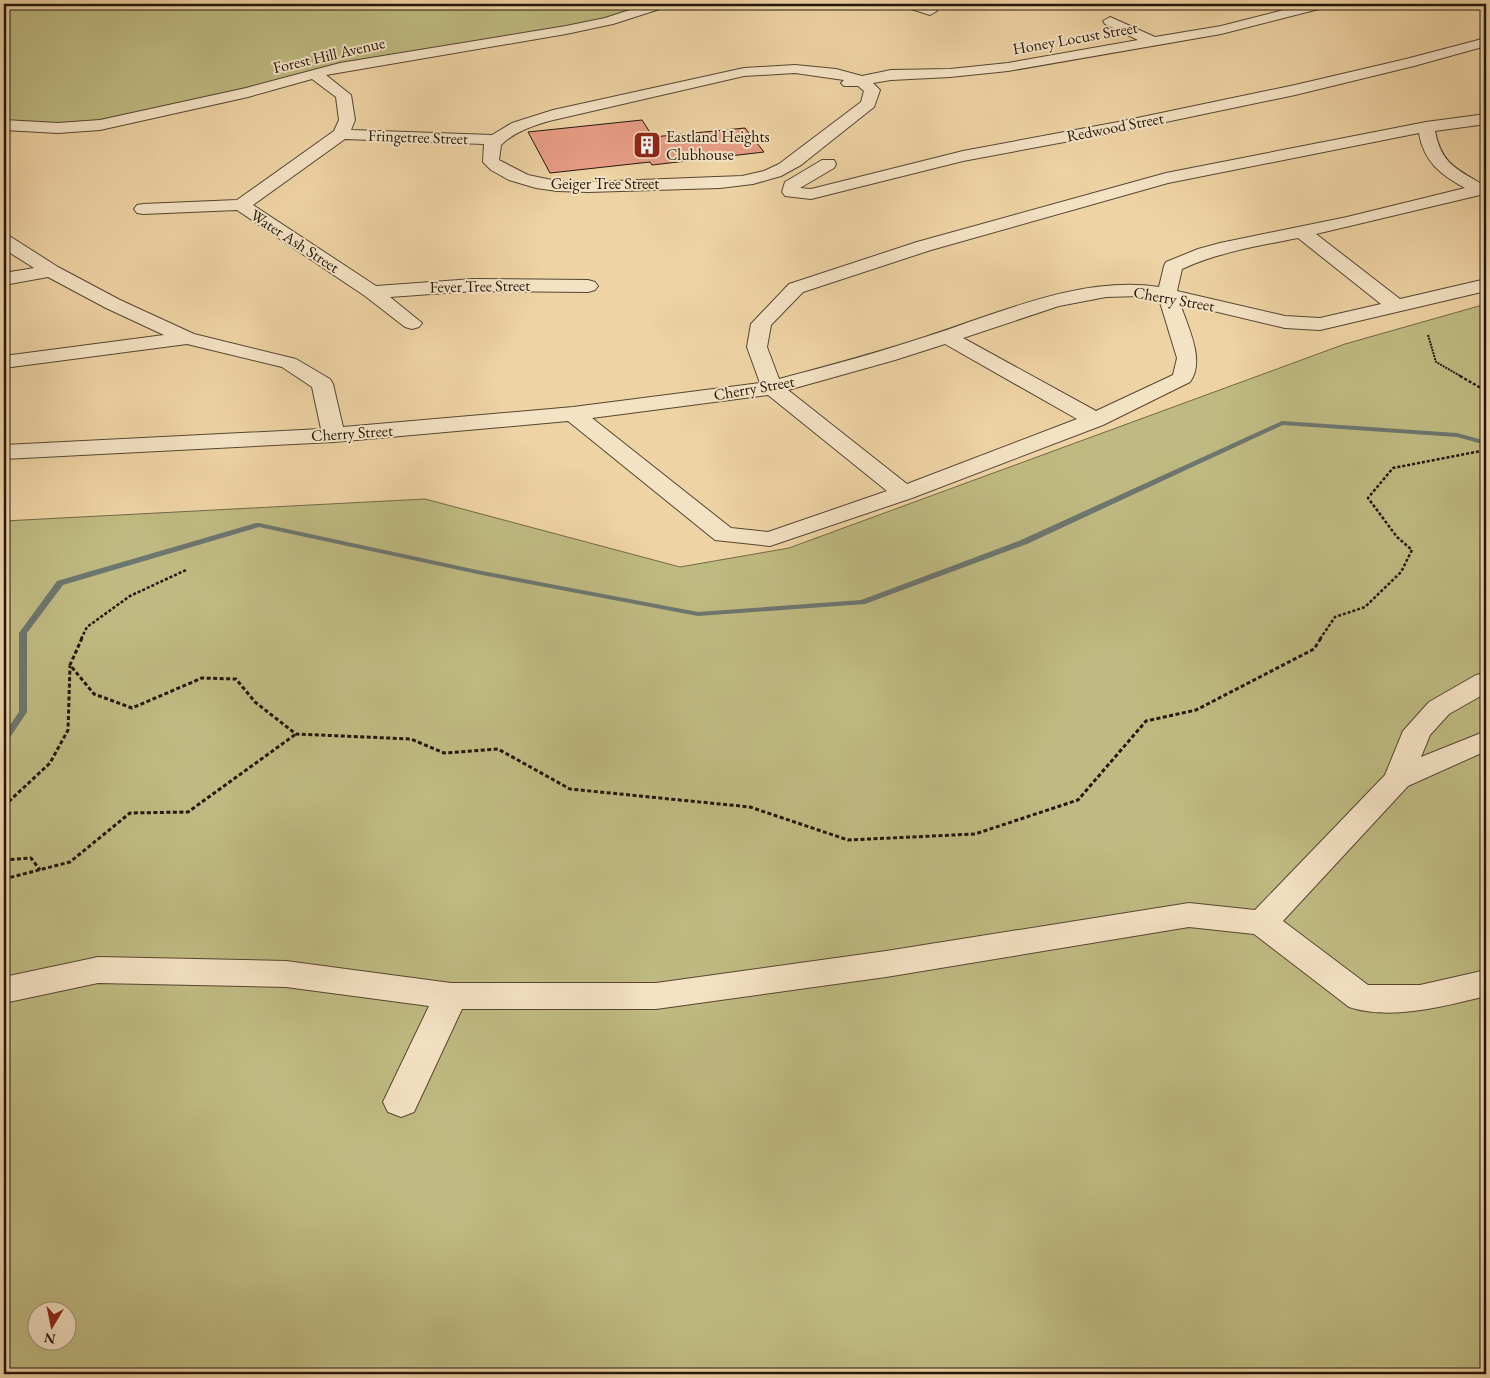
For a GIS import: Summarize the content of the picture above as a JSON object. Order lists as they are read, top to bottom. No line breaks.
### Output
{"streets":{"street":["Honey Locust Street","Forest Hill Avenue","Redwood Street","Fringetree Street","Geiger Tree Street","Water Ash Street","Fever Tree Street","Cherry Street"]},"crossings":[["Honey Locust Street","Geiger Tree Street"],["Fringetree Street","Geiger Tree Street"],["Fringetree Street","Water Ash Street"],["Water Ash Street","Fever Tree Street"]],"places":{"building":["Eastland Heights Clubhouse"]},"north":"bottom"}
